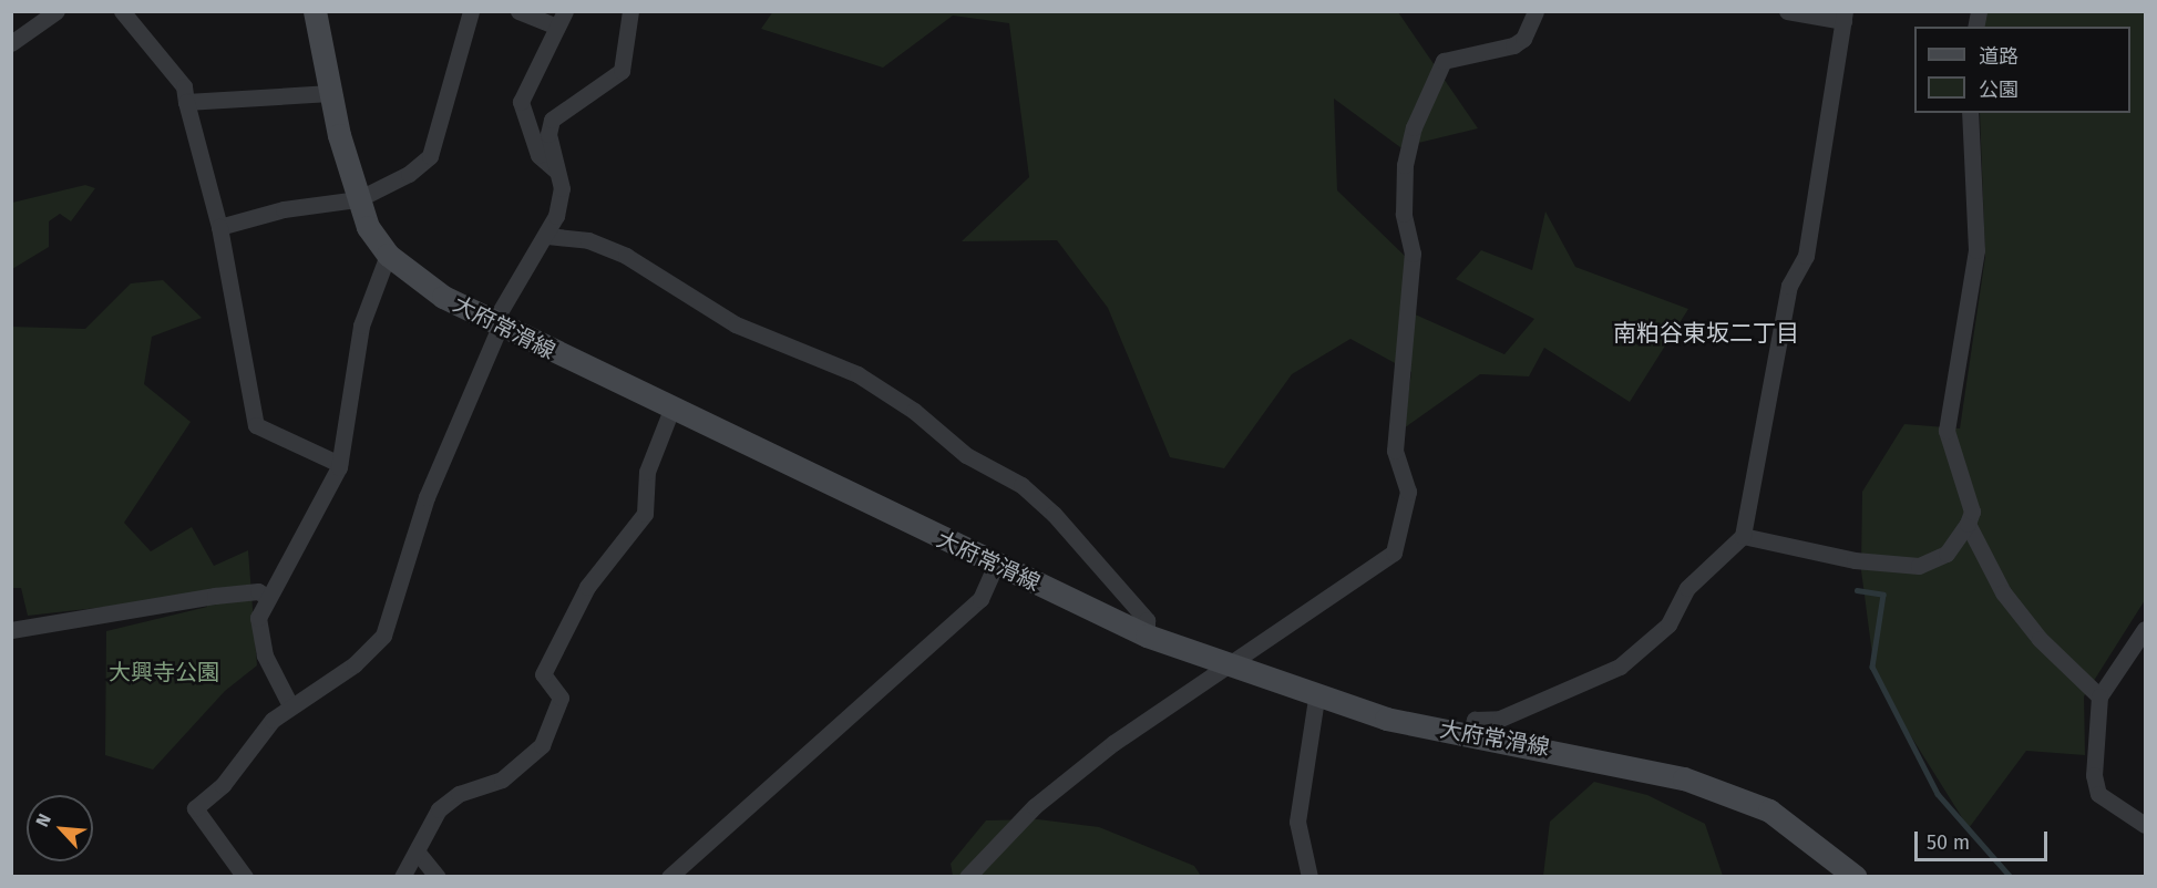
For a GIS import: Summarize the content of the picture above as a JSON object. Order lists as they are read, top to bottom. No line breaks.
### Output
{"streets":{"main road":["大府常滑線"]},"districts":["南粕谷東坂二丁目"],"parks":["大興寺公園"],"legend":["道路","公園"],"scale_bar":"50 m","north":"top left"}
